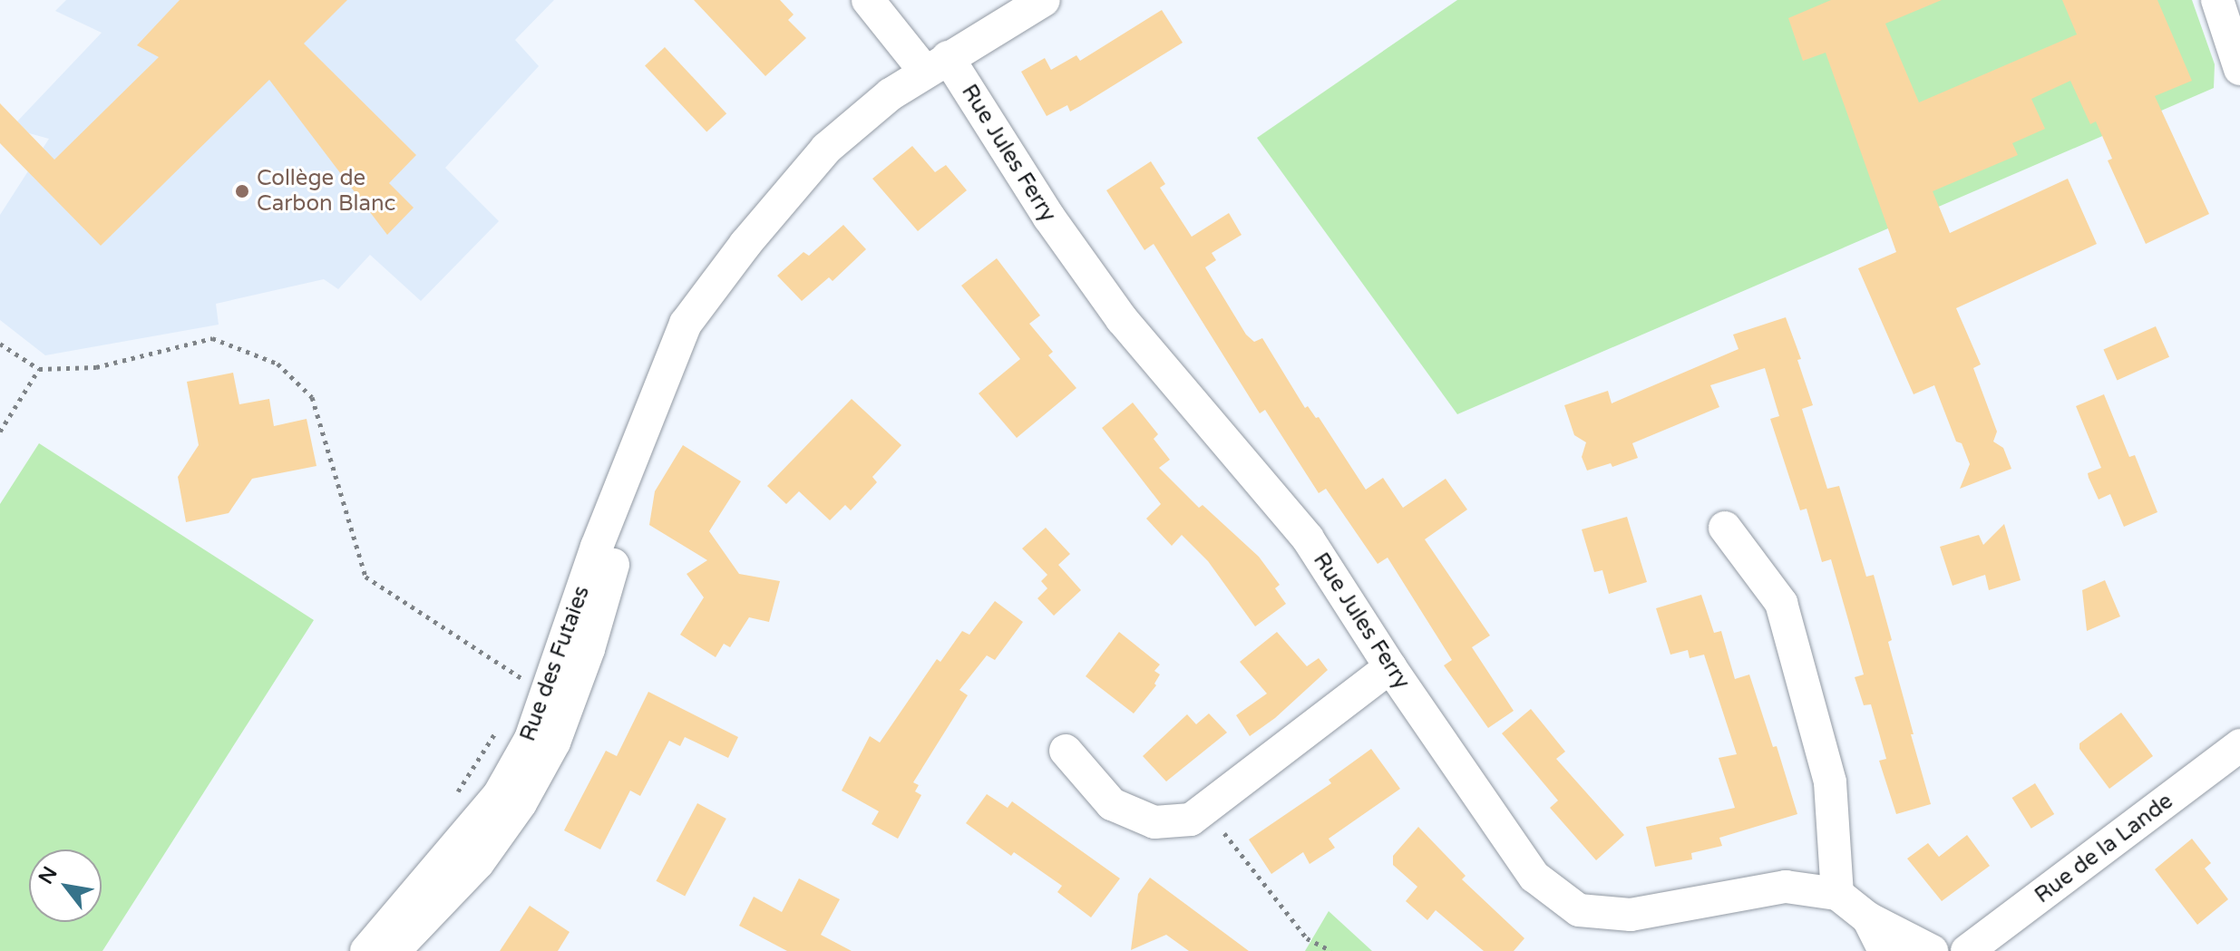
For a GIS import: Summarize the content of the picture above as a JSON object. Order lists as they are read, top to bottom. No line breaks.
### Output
{"streets":{"street":["Rue Jules Ferry","Rue des Futaies","Rue de la Lande"]},"crossings":[["Rue Jules Ferry","Rue des Futaies"]],"places":["Collège de Carbon Blanc"],"north":"top left"}
